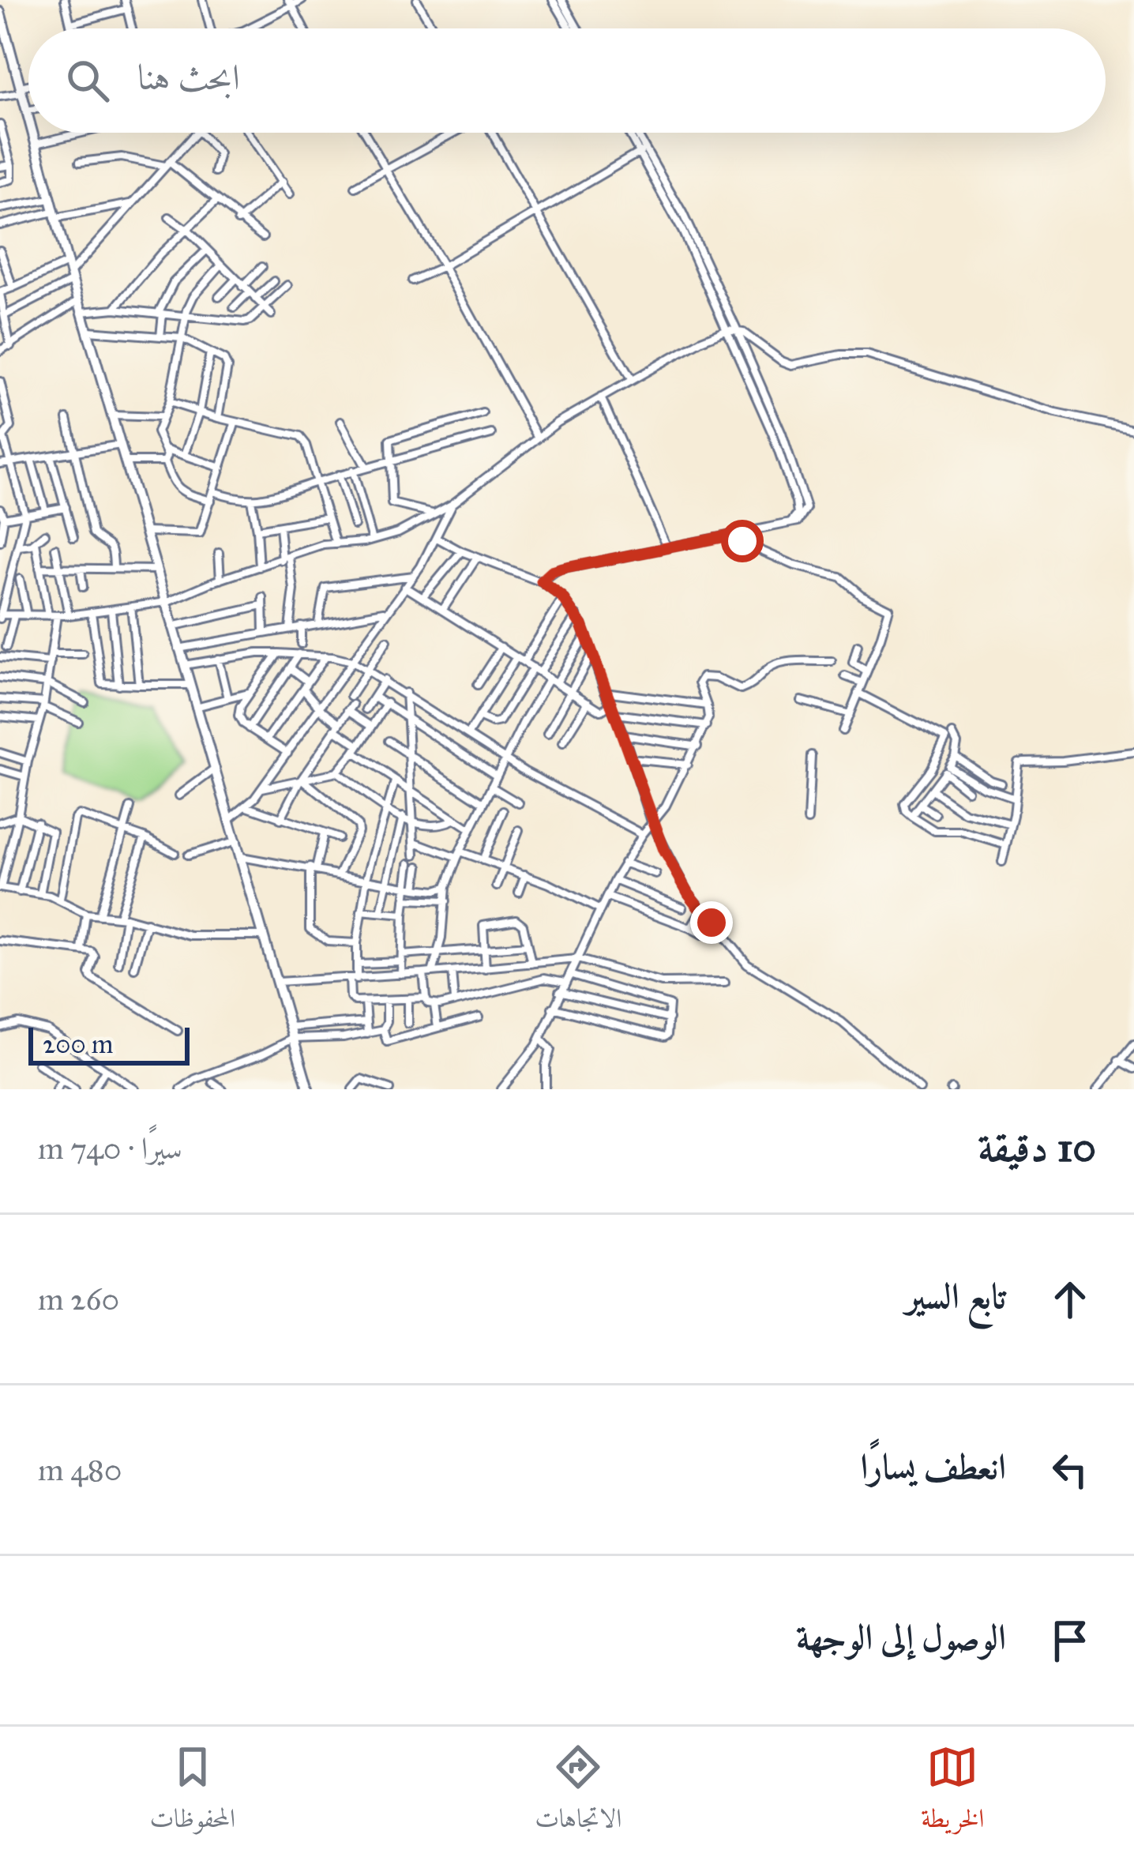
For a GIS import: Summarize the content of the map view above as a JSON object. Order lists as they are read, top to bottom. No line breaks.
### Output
{"scale_bar":"200 m","page":{"search":"ابحث هنا","scale":"200 m","heading":["10 دقيقة","سيرًا · 740 m"],"list":[["تابع السير","260 m"],["انعطف يسارًا","480 m"],"الوصول إلى الوجهة"],"nav":["الخريطة","الاتجاهات","المحفوظات"]}}
